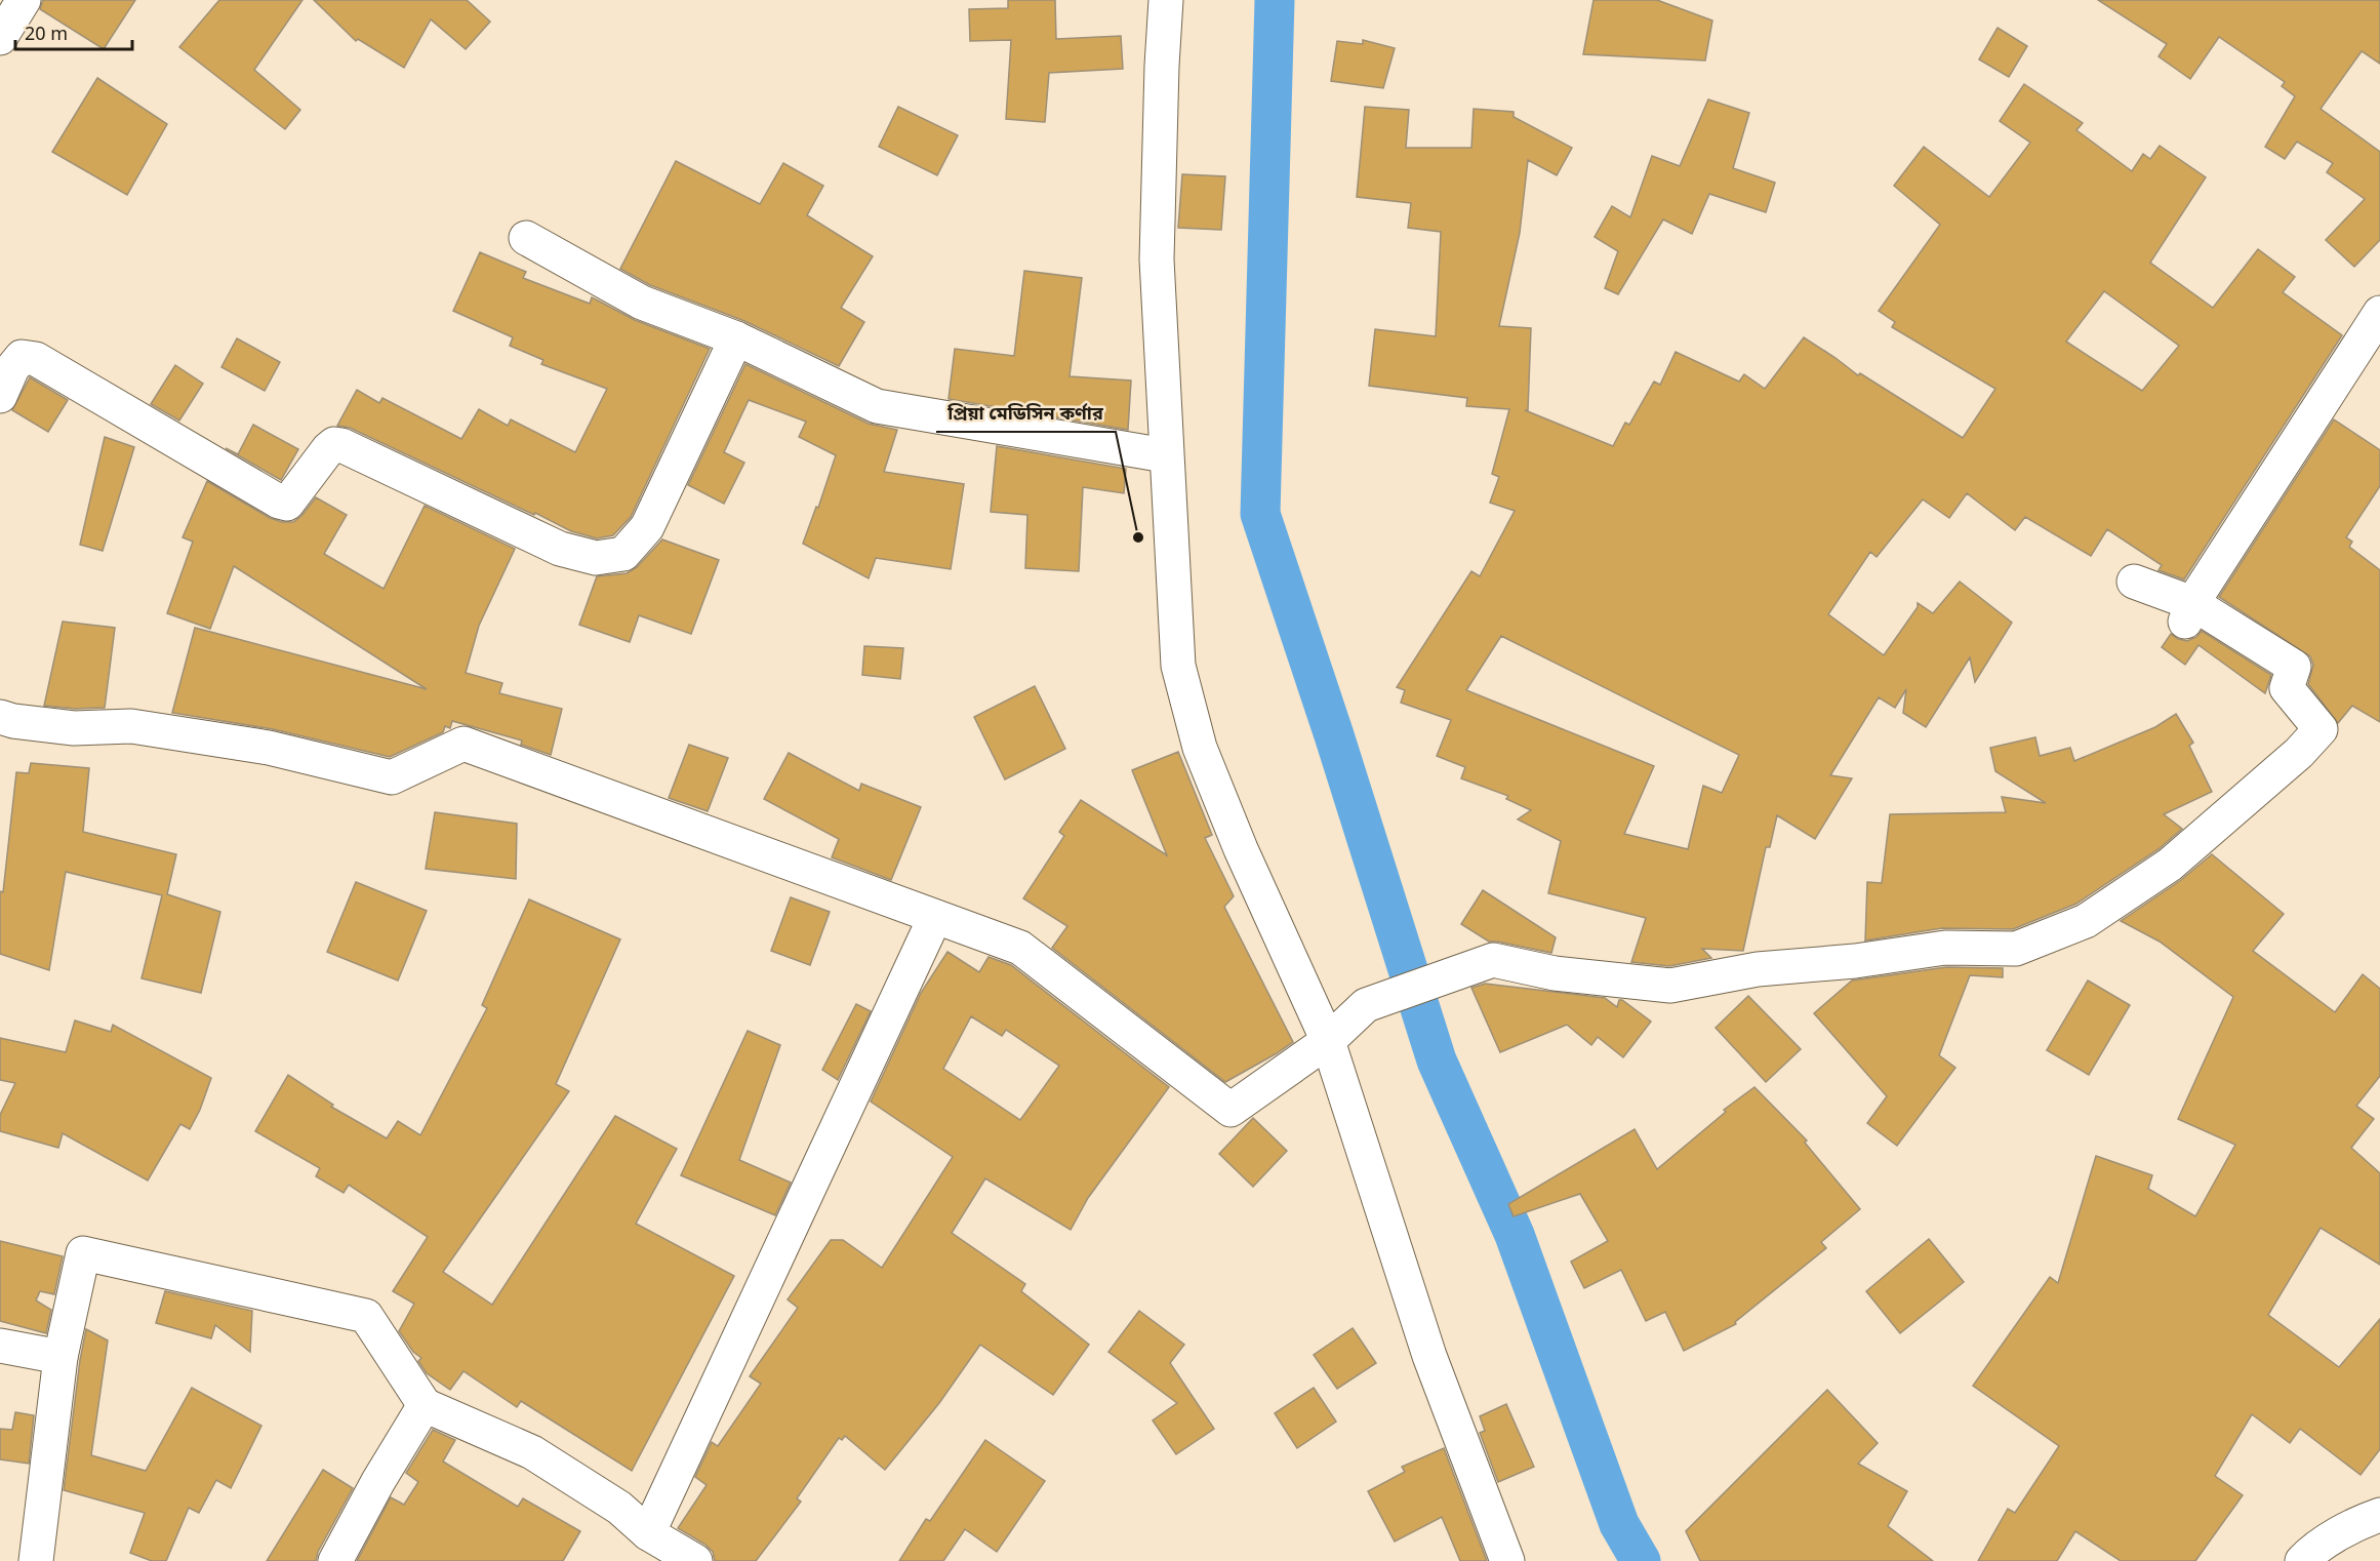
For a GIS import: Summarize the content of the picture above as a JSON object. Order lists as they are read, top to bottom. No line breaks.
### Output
{"places":["প্রিয়া মেডিসিন কর্ণার"],"scale_bar":"20 m"}
